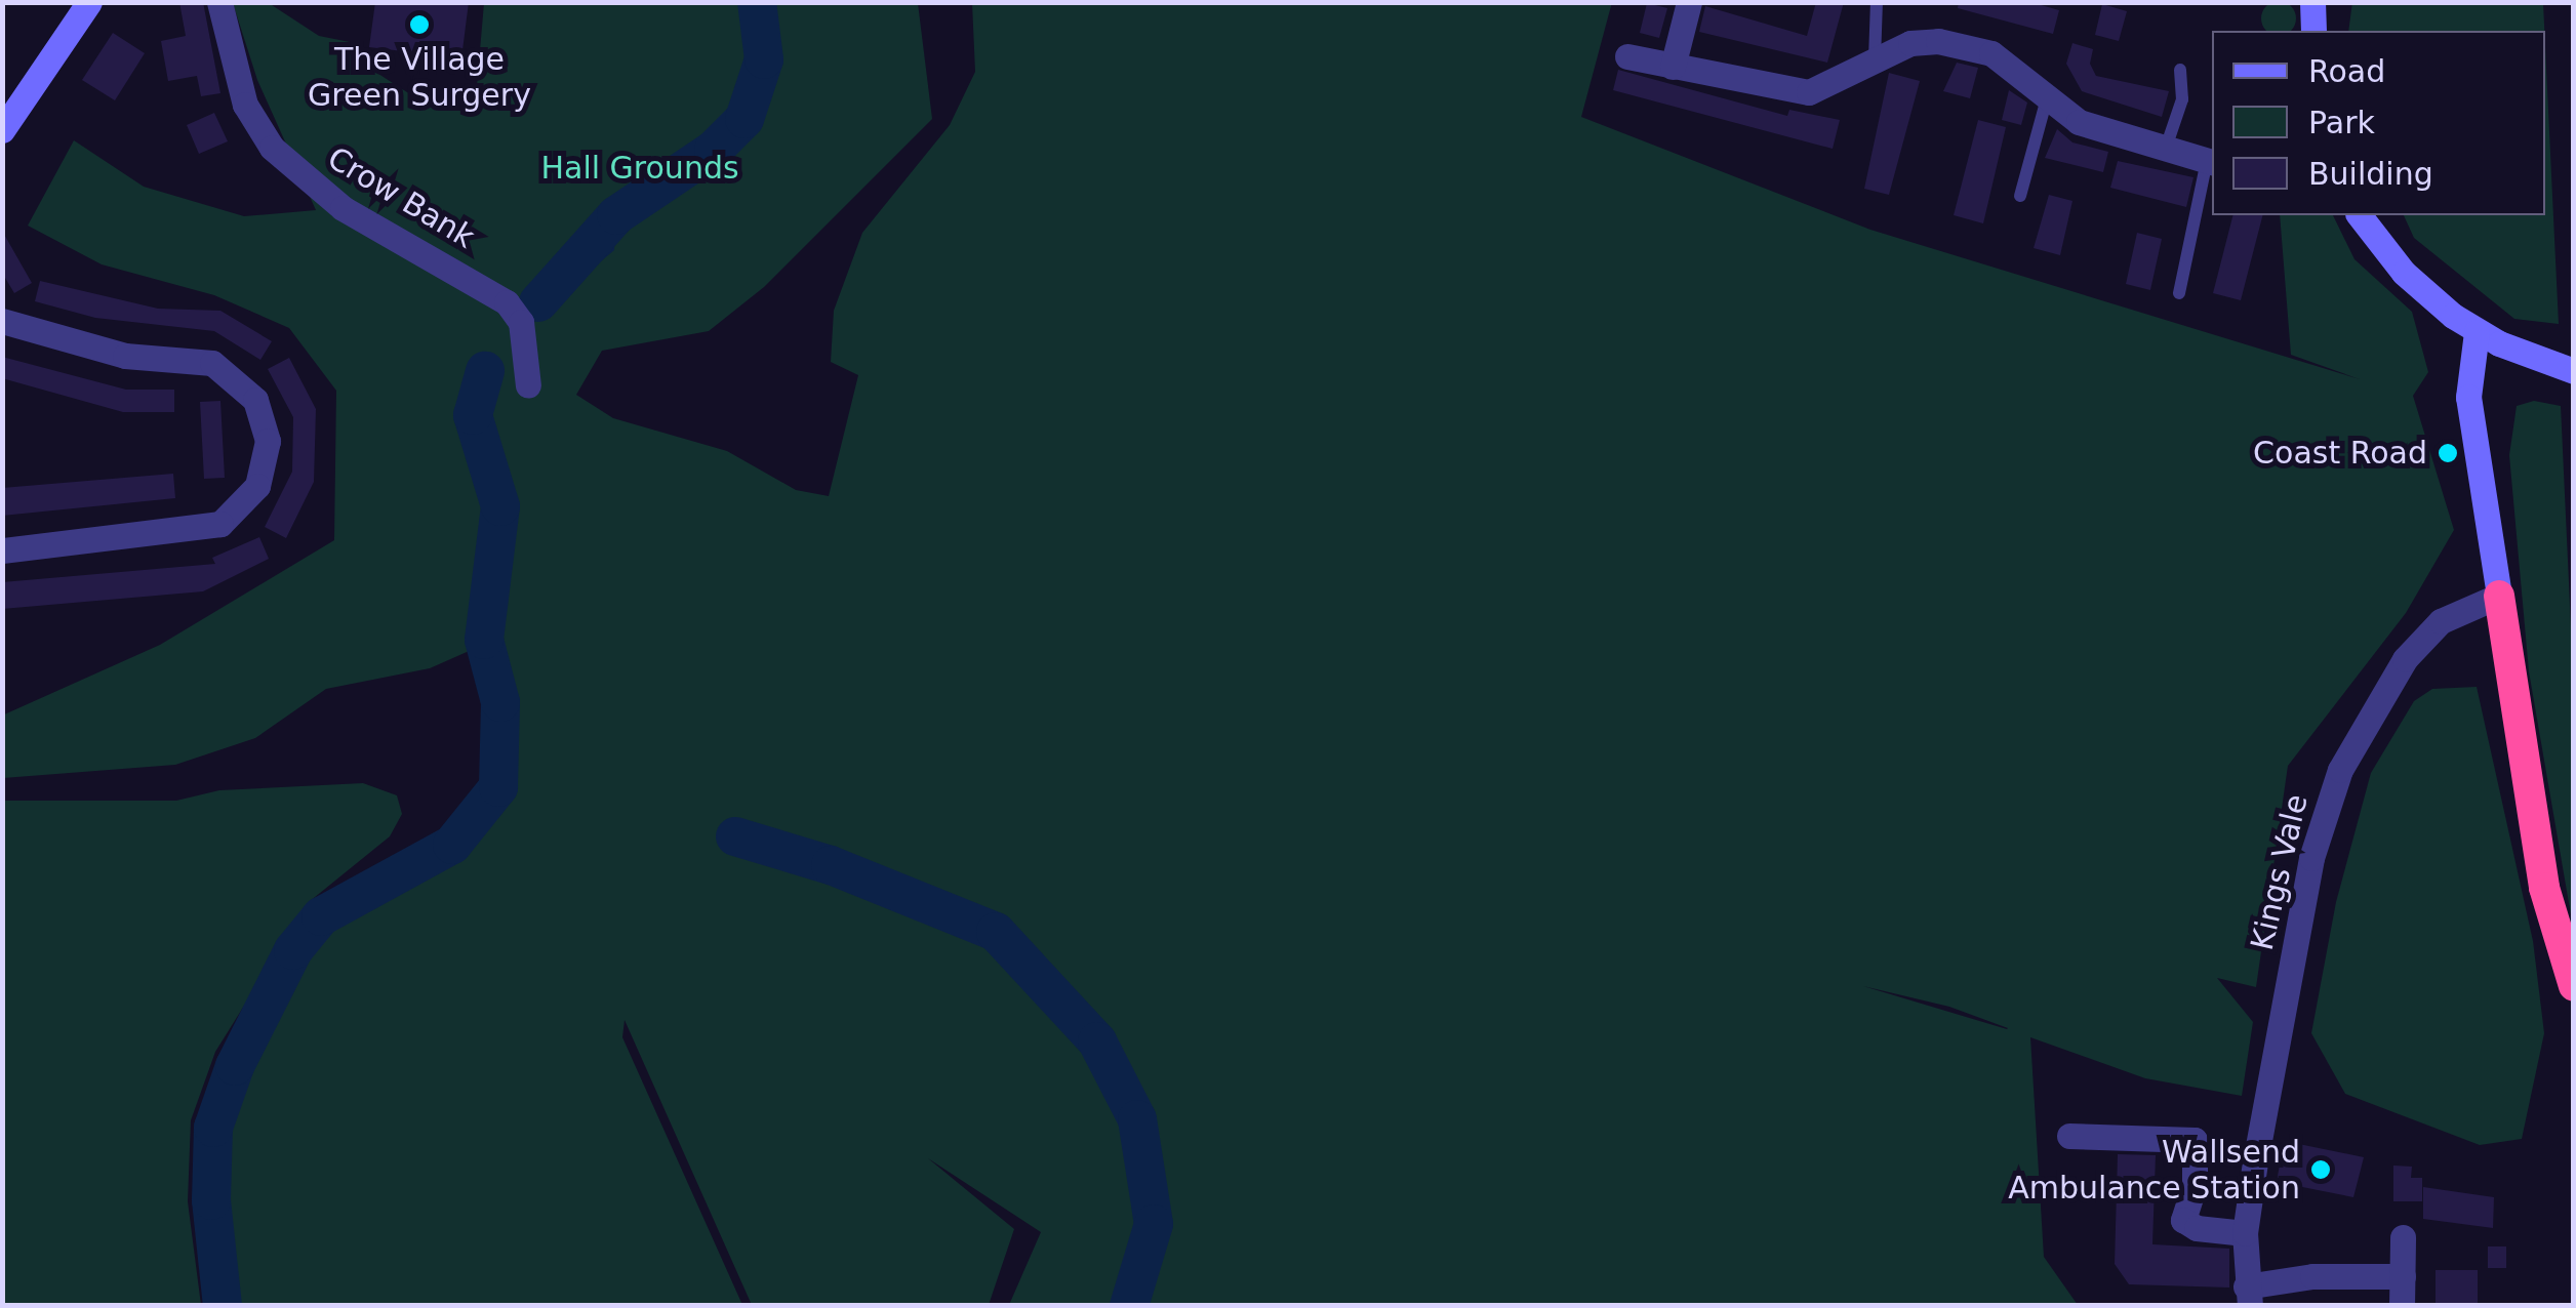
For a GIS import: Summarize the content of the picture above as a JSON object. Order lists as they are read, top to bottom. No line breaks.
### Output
{"streets":{"street":["Crow Bank","Kings Vale"]},"parks":["Hall Grounds"],"places":["The Village Green Surgery","Coast Road","Wallsend Ambulance Station"],"legend":["Road","Park","Building"]}
